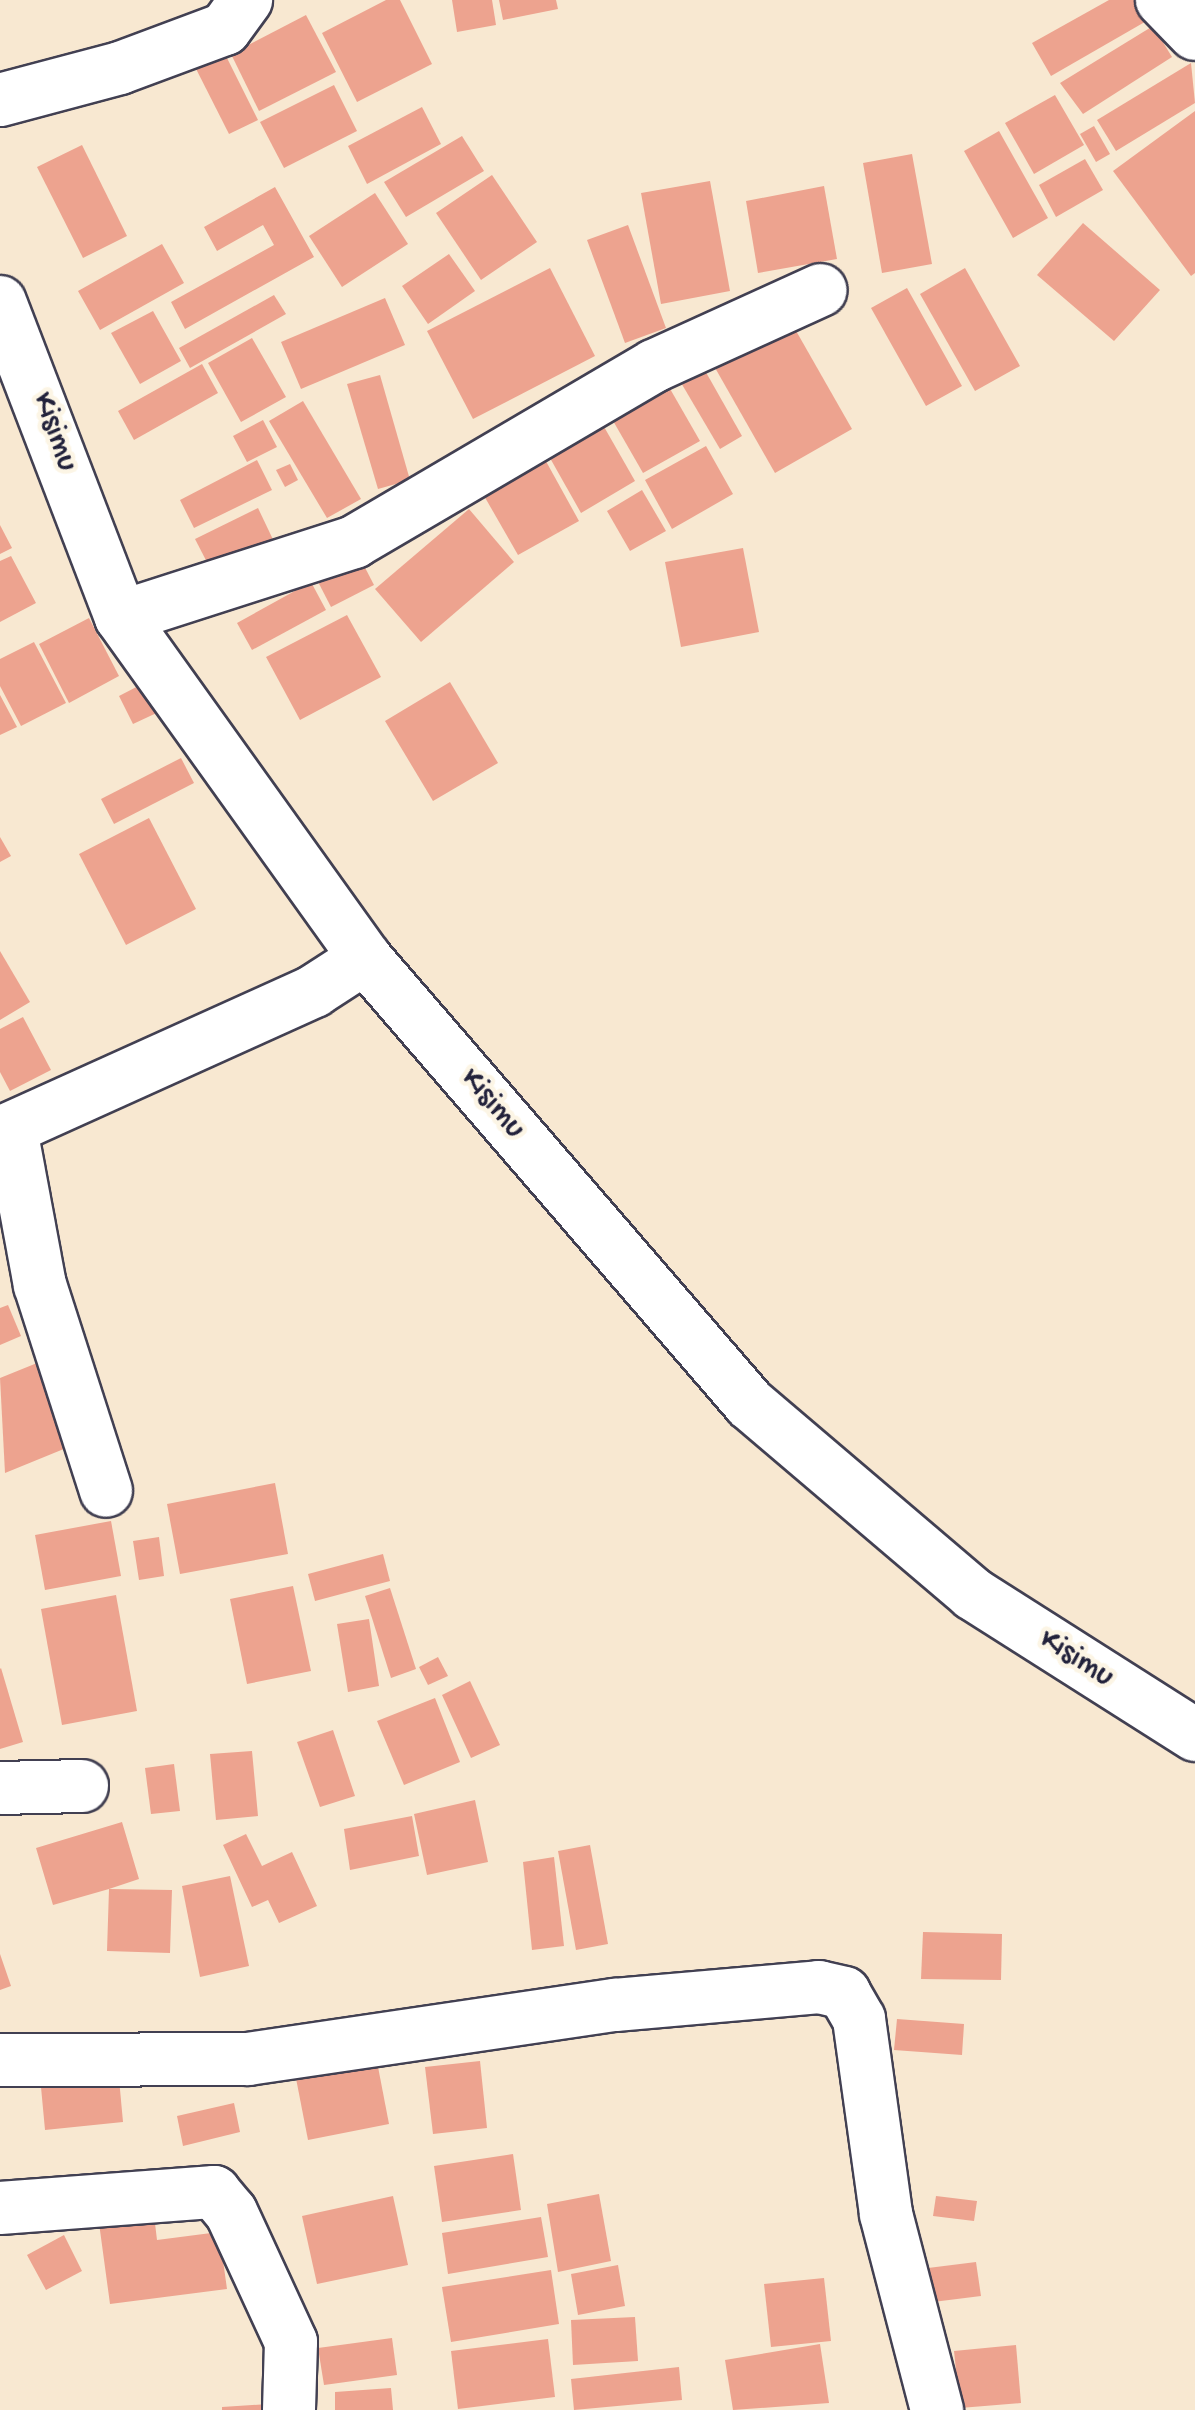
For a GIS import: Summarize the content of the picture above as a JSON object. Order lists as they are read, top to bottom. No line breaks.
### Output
{"streets":{"street":["Kisimu"]}}
